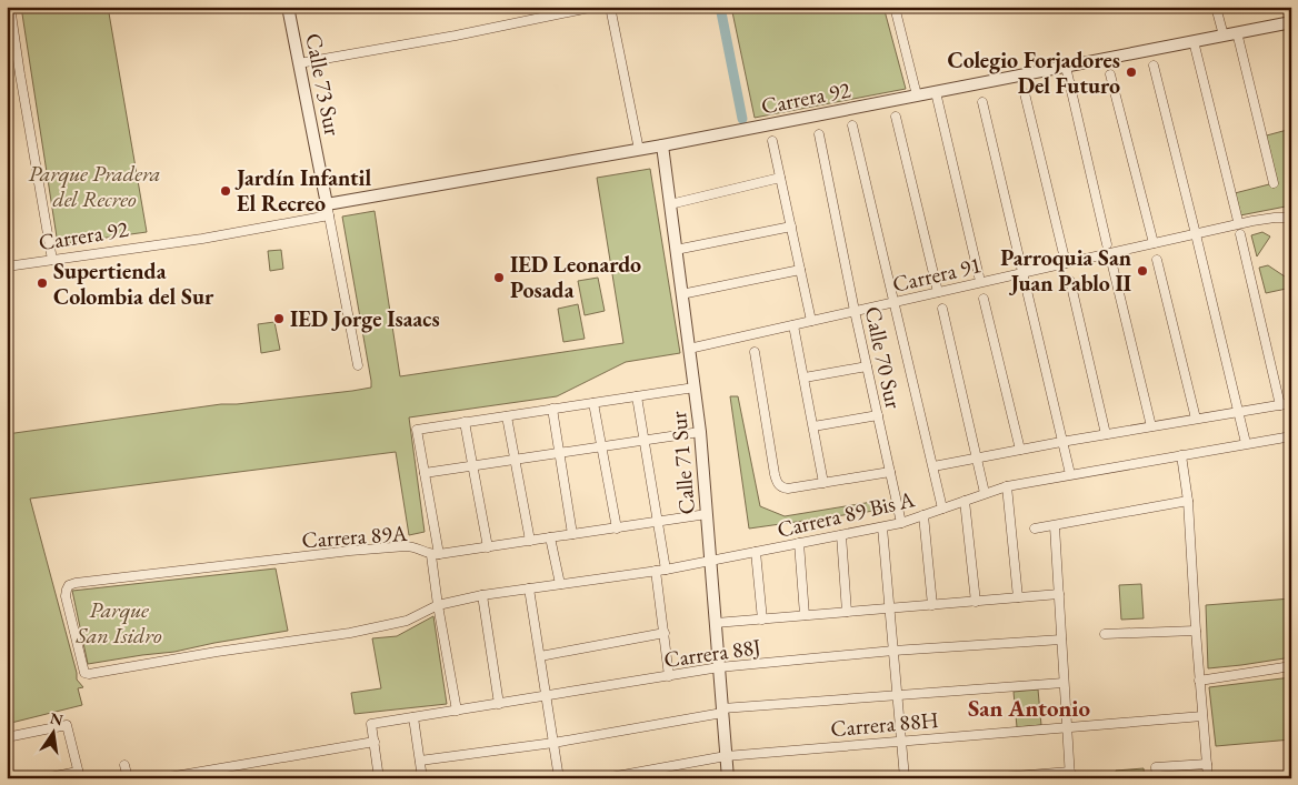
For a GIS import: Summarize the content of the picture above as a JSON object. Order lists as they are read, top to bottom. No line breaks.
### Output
{"streets":{"street":["Calle 73 Sur","Carrera 92","Carrera 91","Calle 70 Sur","Calle 71 Sur","Carrera 89 Bis A","Carrera 89A","Carrera 88J","Carrera 88H"]},"crossings":[["Calle 73 Sur","Carrera 92"],["Carrera 92","Calle 71 Sur"],["Carrera 91","Calle 70 Sur"],["Carrera 91","Calle 71 Sur"],["Calle 70 Sur","Carrera 89 Bis A"],["Calle 71 Sur","Carrera 89 Bis A"],["Calle 71 Sur","Carrera 89A"],["Calle 71 Sur","Carrera 88J"],["Calle 71 Sur","Carrera 88H"],["Carrera 89 Bis A","Carrera 89A"]],"districts":["San Antonio"],"parks":["Parque Pradera del Recreo","Parque San Isidro"],"places":["Colegio Forjadores Del Futuro","Jardín Infantil El Recreo","Parroquia San Juan Pablo II","IED Leonardo Posada","Supertienda Colombia del Sur","IED Jorge Isaacs"],"north":"top"}
